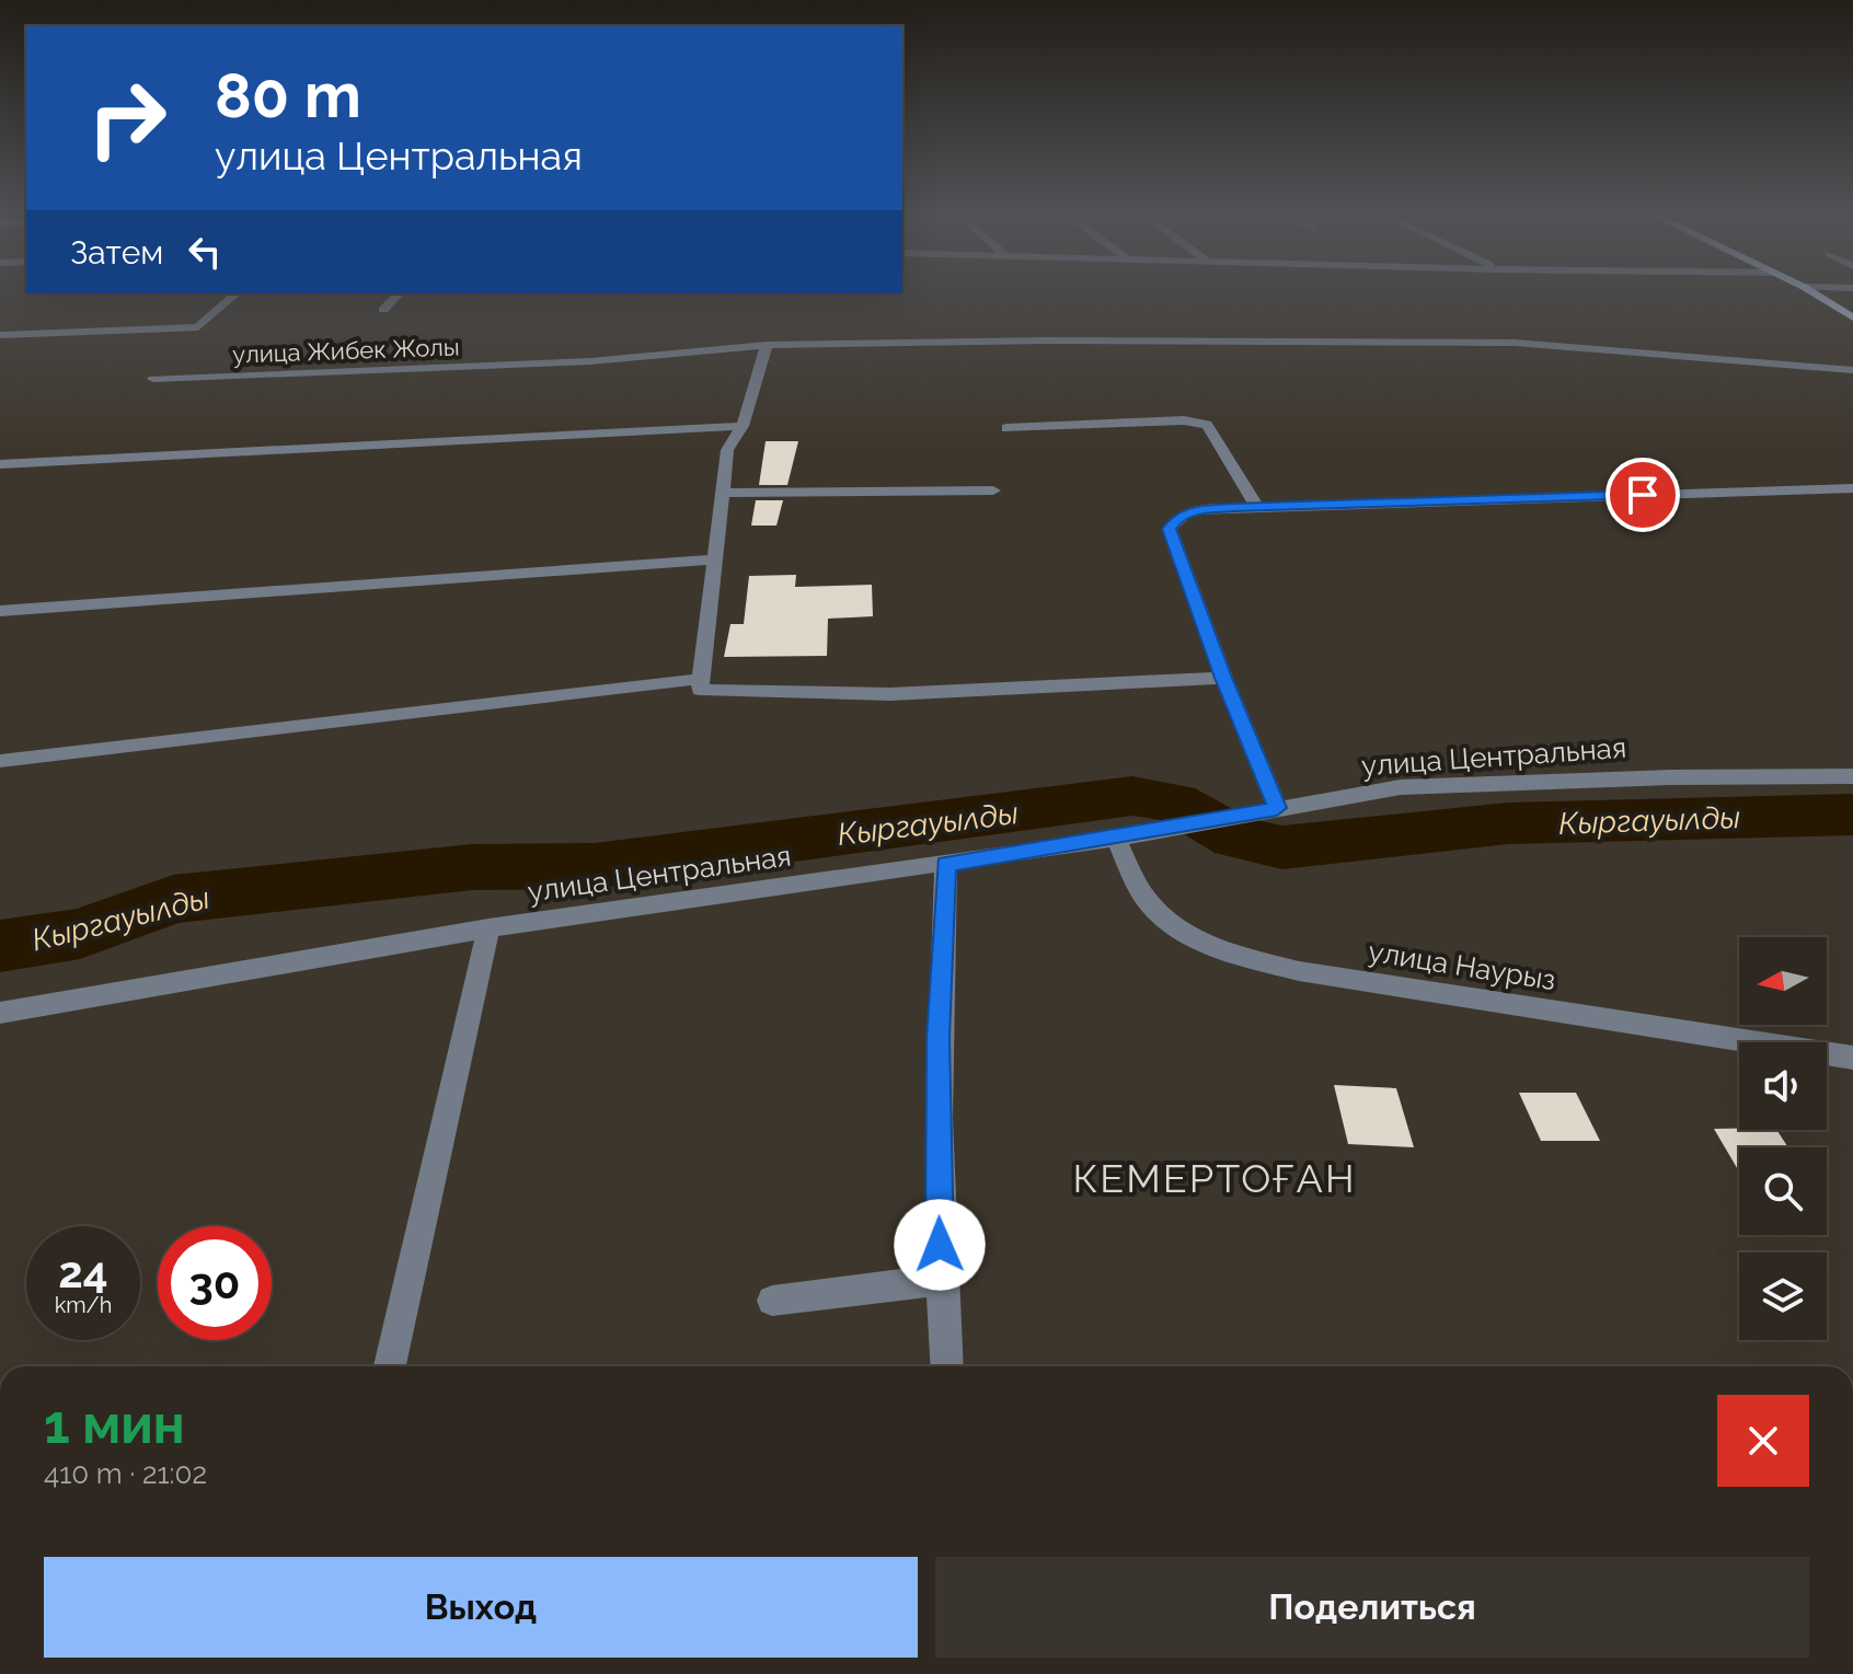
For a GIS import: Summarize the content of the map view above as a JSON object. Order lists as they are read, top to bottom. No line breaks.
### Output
{"streets":{"street":["улица Жибек Жолы","улица Центральная","улица Наурыз"]},"crossings":[["улица Центральная","улица Наурыз"]],"districts":["КЕМЕРТОҒАН"],"water":["Кыргауылды"],"north":"left","page":{"turn":["80 m","улица Центральная"],"then":"Затем","speed":"24 km/h","limit":"30","heading":["1 мин","410 m · 21:02"],"buttons":["Выход","Поделиться"]}}
